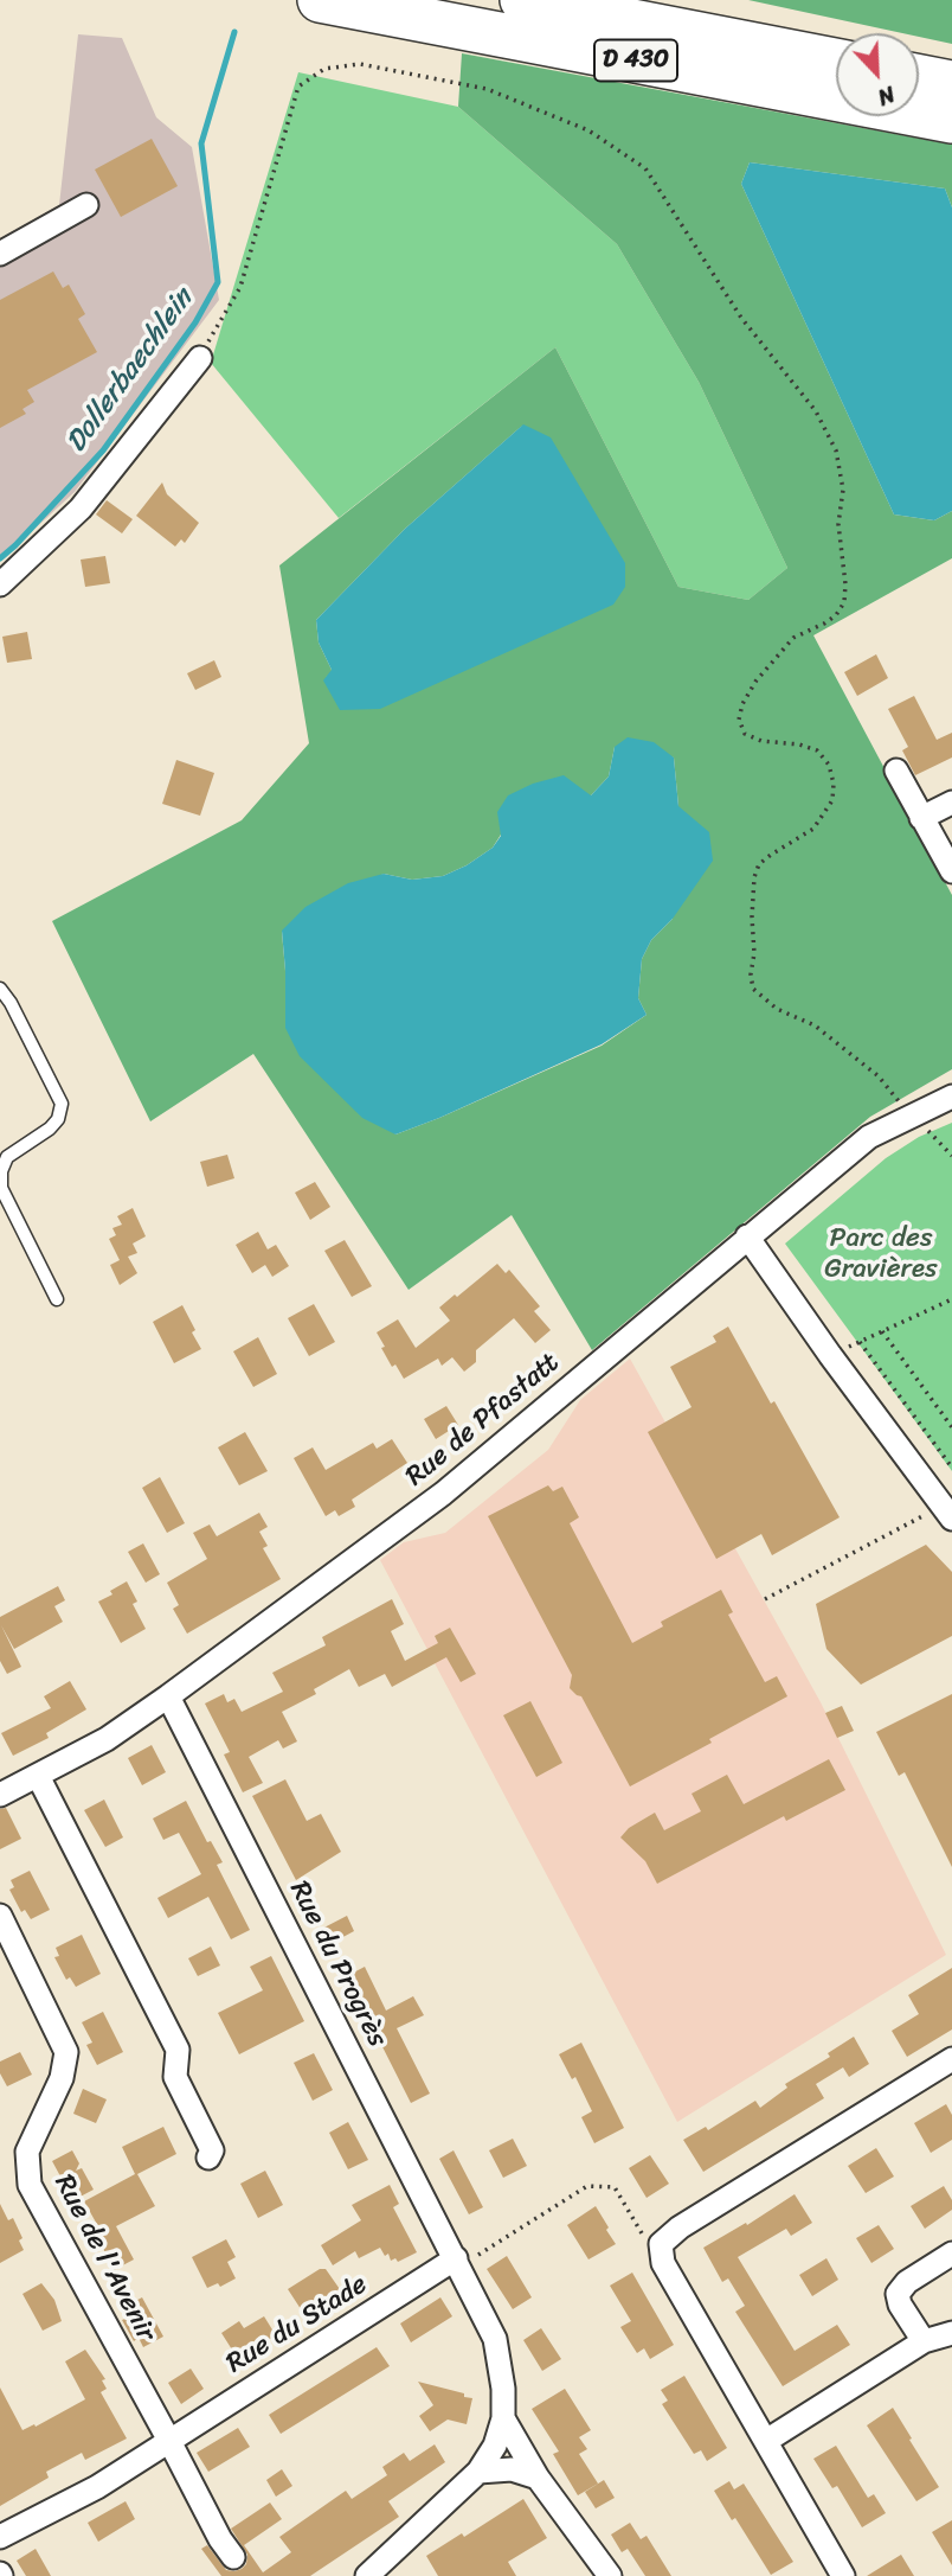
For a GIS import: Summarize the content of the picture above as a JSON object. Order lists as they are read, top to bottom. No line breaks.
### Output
{"streets":{"highway":["D 430"],"street":["Rue de Pfastatt","Rue du Progrès","Rue de l'Avenir","Rue du Stade"]},"crossings":[["Rue de Pfastatt","Rue du Progrès"],["Rue du Progrès","Rue du Stade"],["Rue de l'Avenir","Rue du Stade"]],"water":["Dollerbaechlein"],"parks":["Parc des Gravières"],"north":"bottom right"}
